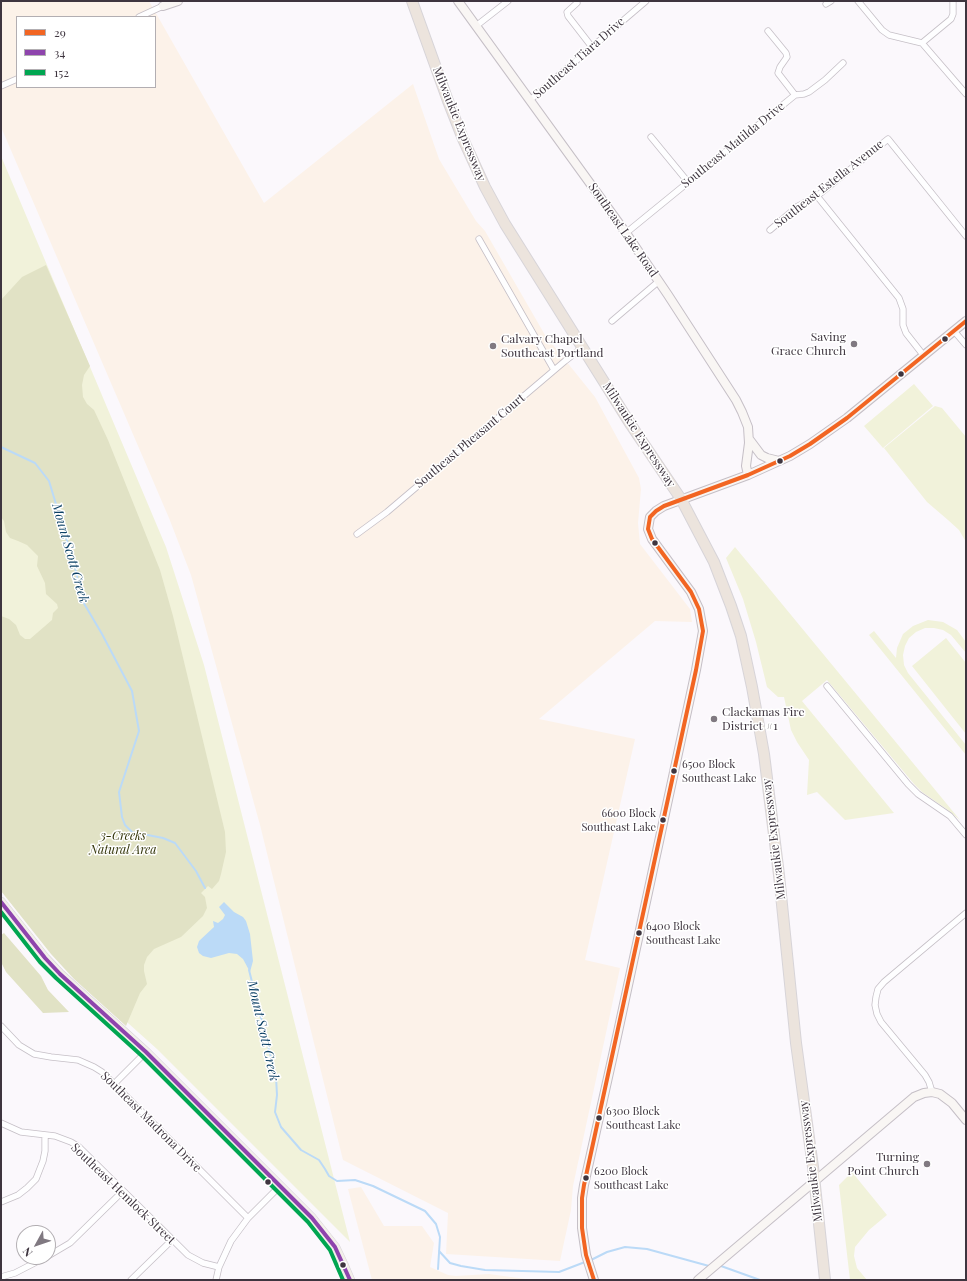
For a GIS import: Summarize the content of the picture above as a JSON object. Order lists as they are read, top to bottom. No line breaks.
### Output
{"streets":{"highway":["Milwaukie Expressway"],"street":["Southeast Tiara Drive","Southeast Matilda Drive","Southeast Estella Avenue","Southeast Lake Road","Southeast Pheasant Court","Southeast Madrona Drive","Southeast Hemlock Street"]},"crossings":[["Southeast Tiara Drive","Southeast Lake Road"],["Milwaukie Expressway","Southeast Pheasant Court"],["Southeast Matilda Drive","Southeast Lake Road"]],"water":["Mount Scott Creek"],"parks":["3-Creeks Natural Area"],"places":["Saving Grace Church","Calvary Chapel Southeast Portland","Clackamas Fire District #1","6500 Block Southeast Lake","6600 Block Southeast Lake","6400 Block Southeast Lake","6300 Block Southeast Lake","Turning Point Church","6200 Block Southeast Lake"],"lines":["transit line 29","transit line 34","transit line 152"],"legend":["29","34","152"],"north":"bottom left"}
